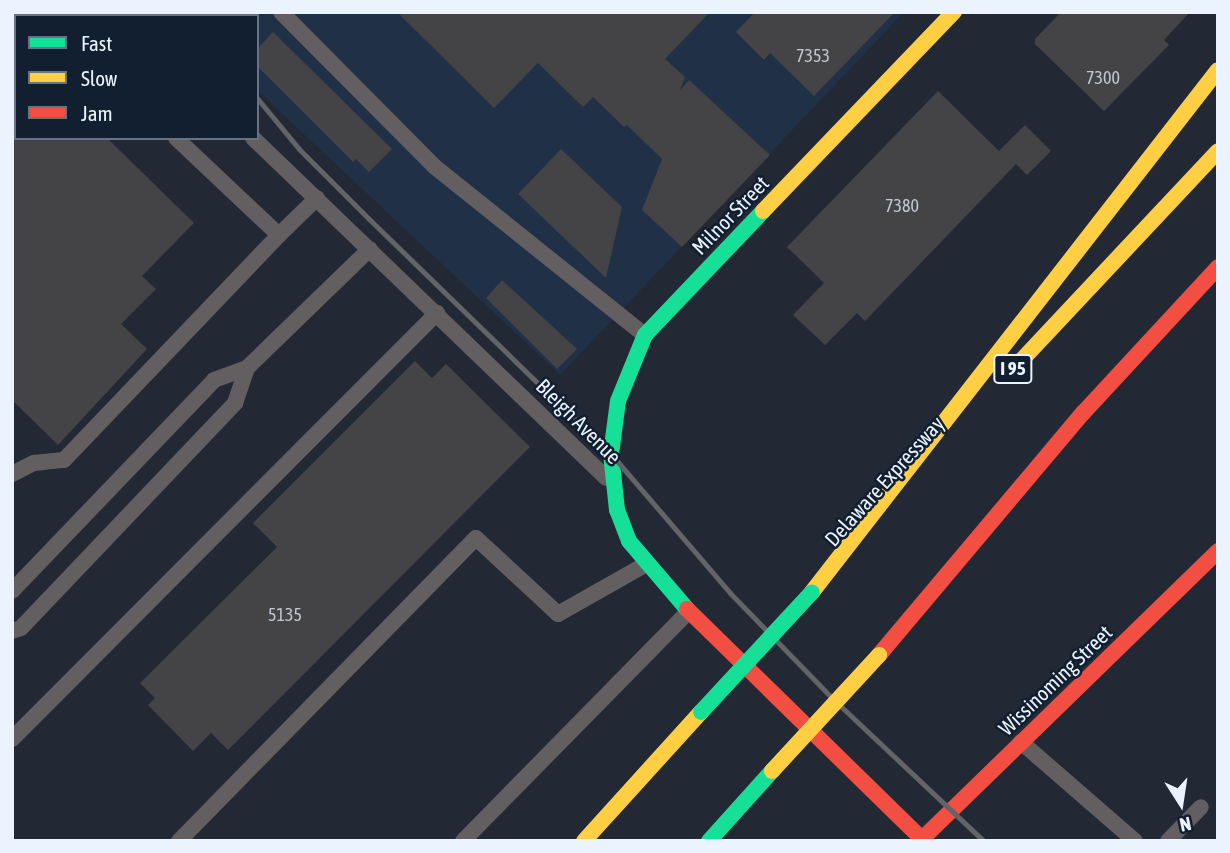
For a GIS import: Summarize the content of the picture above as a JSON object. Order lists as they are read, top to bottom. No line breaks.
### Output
{"streets":{"main road":["Milnor Street","I 95","Bleigh Avenue","Delaware Expressway","Wissinoming Street"]},"crossings":[["Milnor Street","Bleigh Avenue"],["Bleigh Avenue","Wissinoming Street"]],"house_numbers":["7353","7300","7380","5135"],"legend":["Fast","Slow","Jam"],"north":"bottom"}
